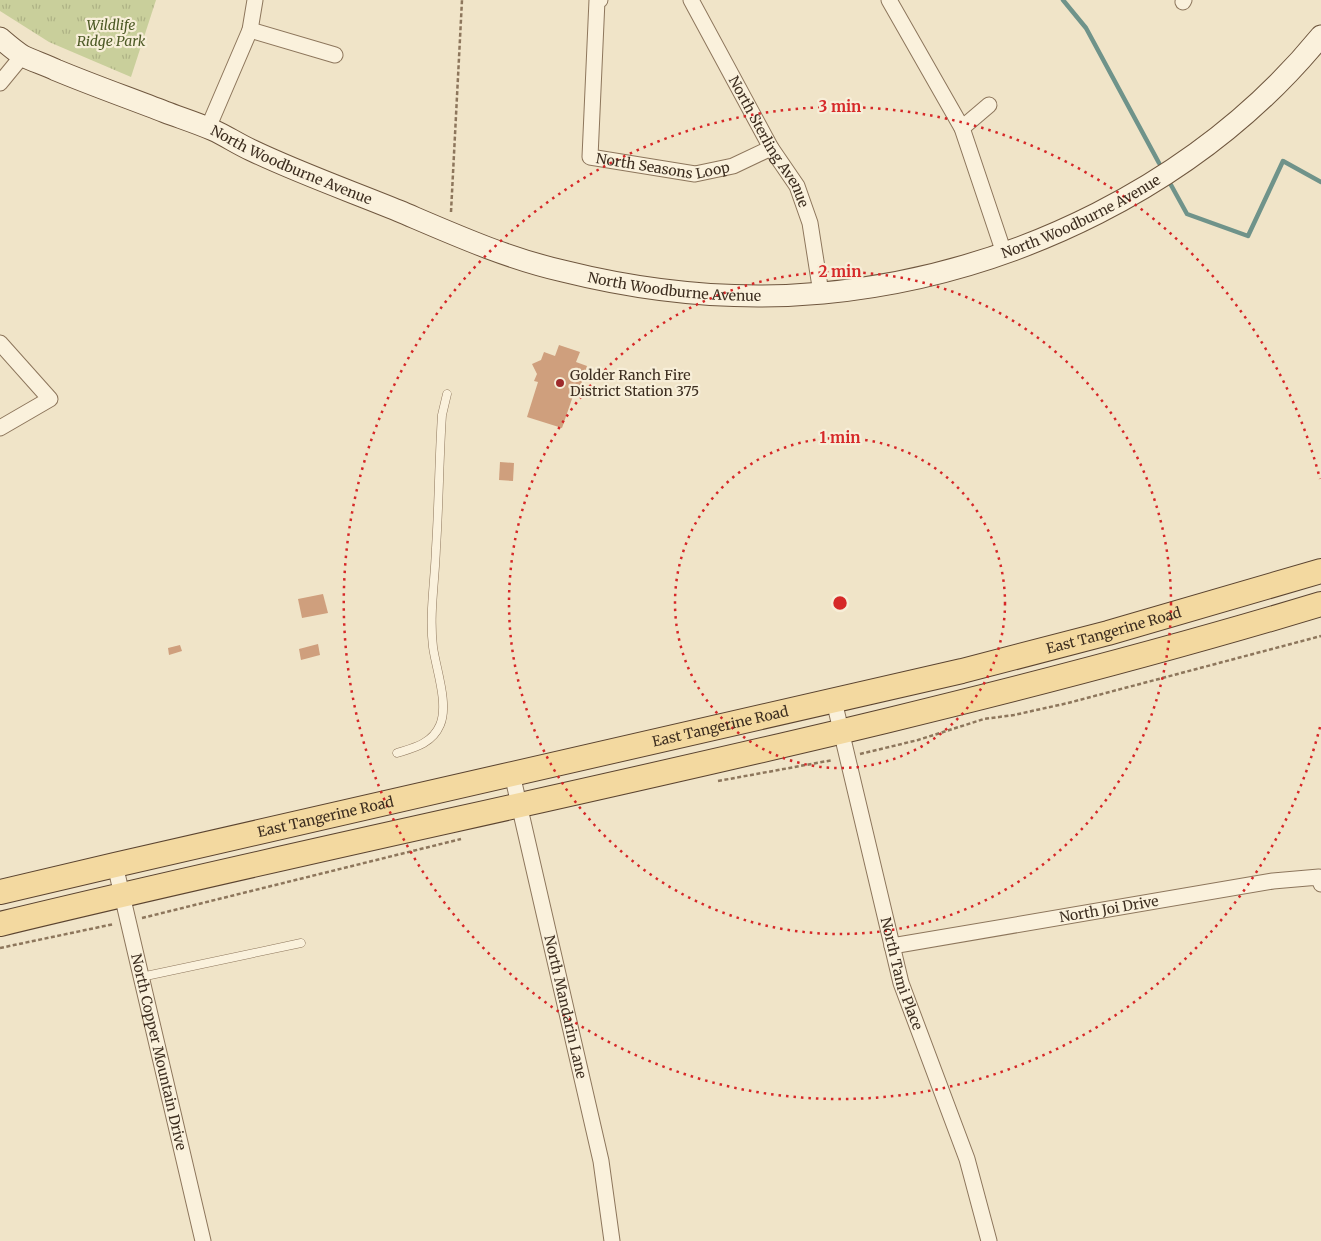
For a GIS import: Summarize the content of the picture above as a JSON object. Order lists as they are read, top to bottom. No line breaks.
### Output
{"streets":{"main road":["East Tangerine Road"],"street":["North Sterling Avenue","North Seasons Loop","North Woodburne Avenue","North Joi Drive","North Tami Place","North Mandarin Lane","North Copper Mountain Drive"]},"crossings":[["North Sterling Avenue","North Seasons Loop"],["North Sterling Avenue","North Woodburne Avenue"],["East Tangerine Road","North Tami Place"],["East Tangerine Road","North Mandarin Lane"],["East Tangerine Road","North Copper Mountain Drive"],["North Joi Drive","North Tami Place"]],"parks":["Wildlife Ridge Park"],"places":["Golder Ranch Fire District Station 375"],"rings":["3 min","2 min","1 min"]}
